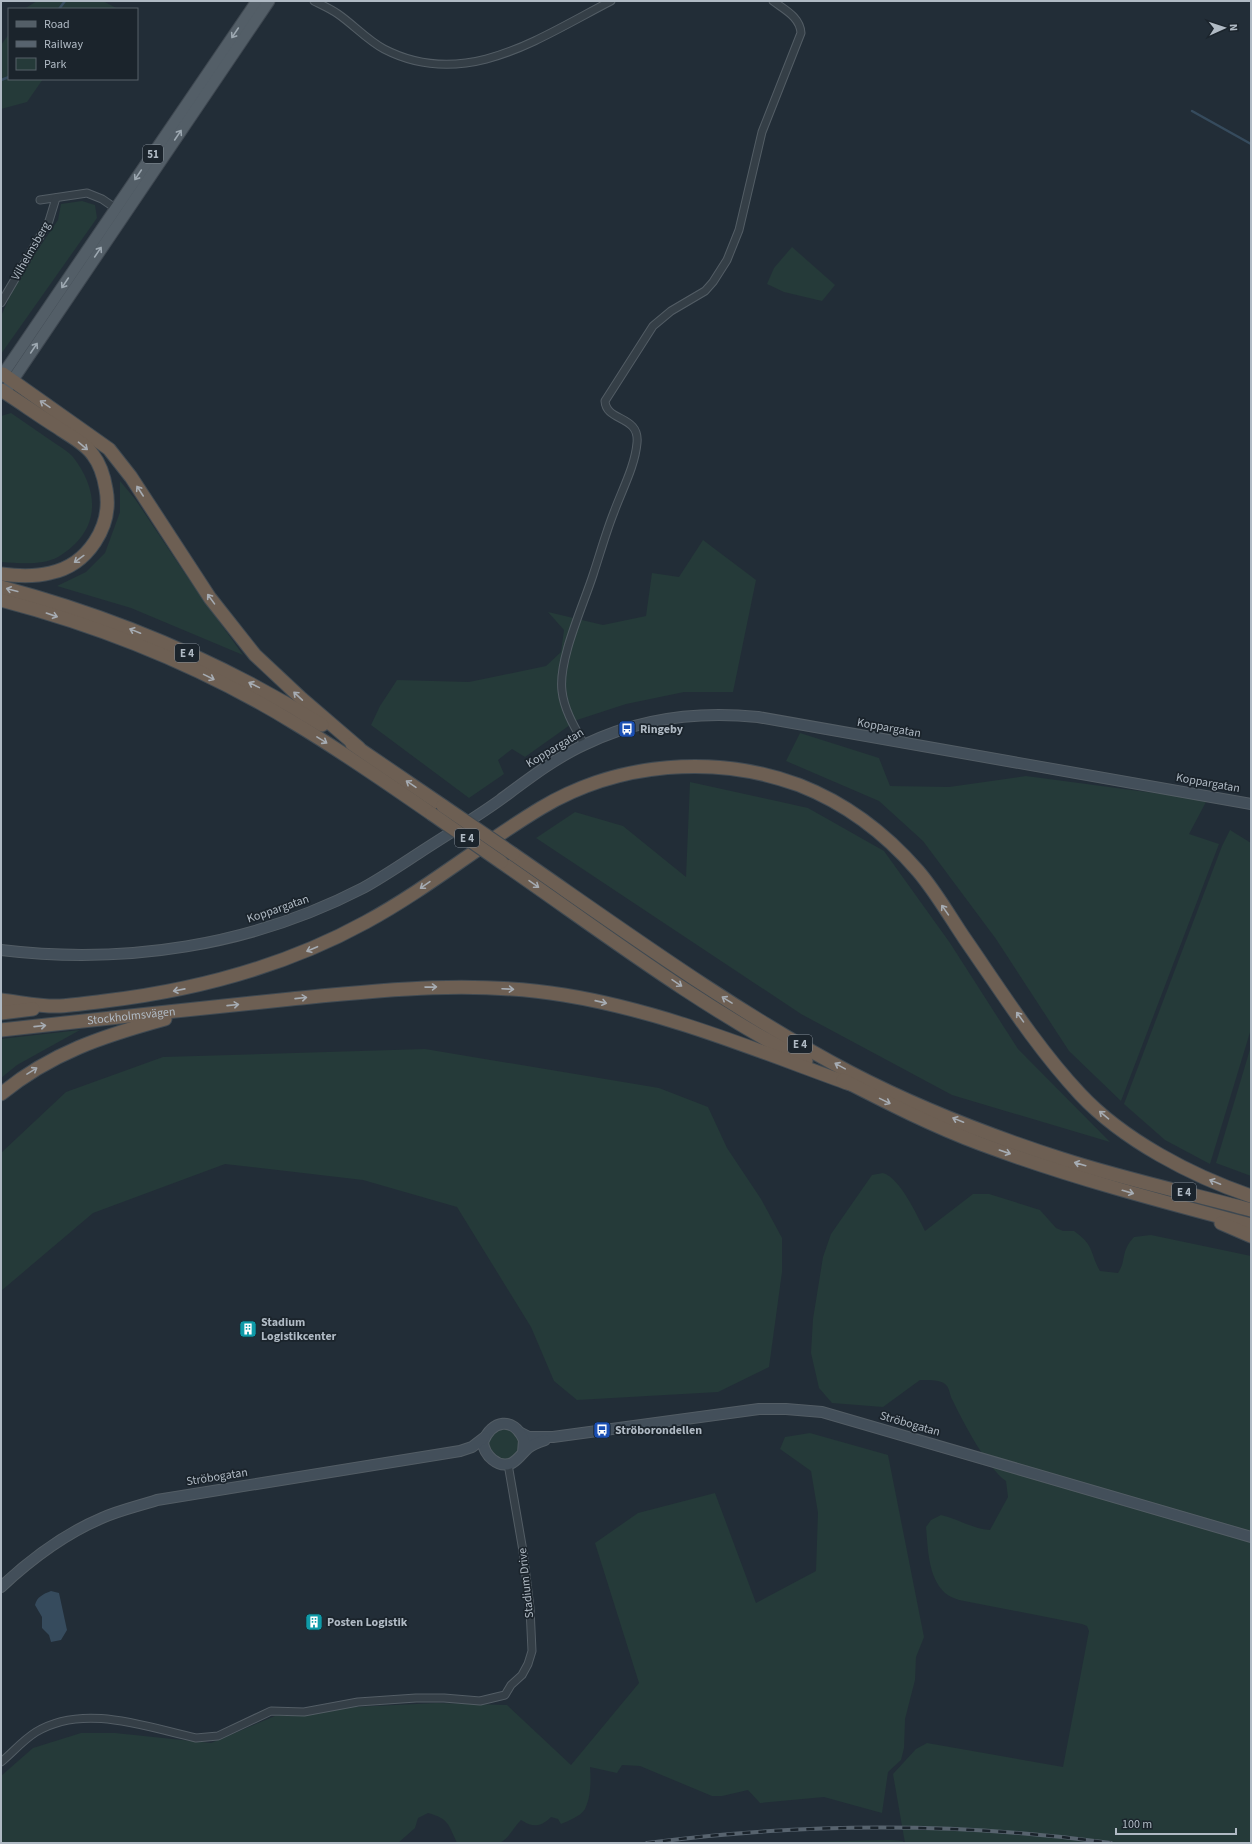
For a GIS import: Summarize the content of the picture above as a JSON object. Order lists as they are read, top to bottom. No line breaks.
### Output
{"streets":{"highway":["E 4","Stockholmsvägen"],"main road":["51"],"street":["Vilhelmsberg","Koppargatan","Ströbogatan","Stadium Drive"]},"crossings":[["E 4","Stockholmsvägen"],["Ströbogatan","Stadium Drive"]],"places":{"bus stop":["Ringeby","Ströborondellen"],"building":["Stadium Logistikcenter","Posten Logistik"]},"legend":["Road","Railway","Park"],"scale_bar":"100 m","north":"right"}
